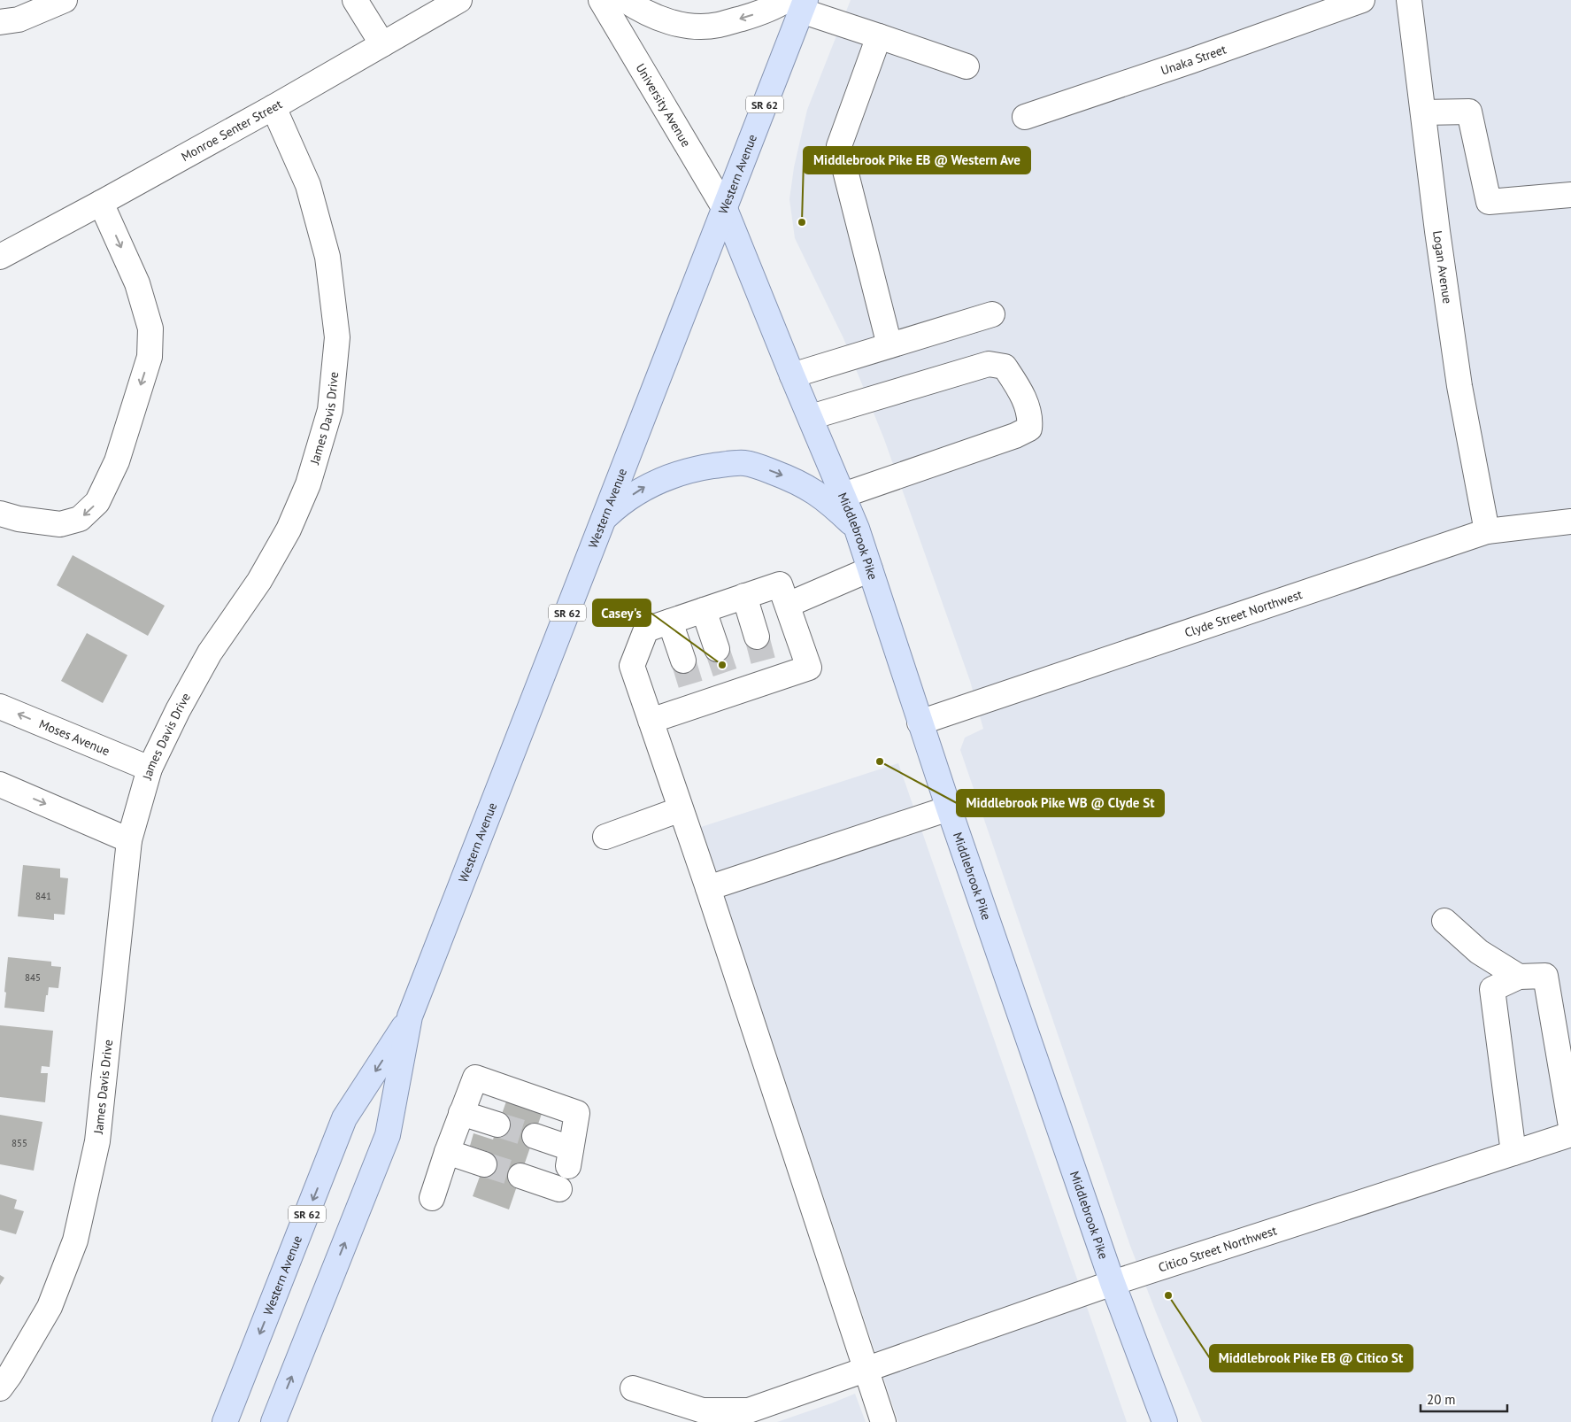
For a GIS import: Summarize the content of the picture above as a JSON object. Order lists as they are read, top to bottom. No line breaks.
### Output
{"streets":{"main road":["SR 62","Western Avenue","Middlebrook Pike"],"street":["Unaka Street","University Avenue","Monroe Senter Street","Logan Avenue","James Davis Drive","Clyde Street Northwest","Moses Avenue","Citico Street Northwest"]},"crossings":[["University Avenue","Western Avenue"],["University Avenue","Middlebrook Pike"],["Monroe Senter Street","James Davis Drive"],["Western Avenue","Middlebrook Pike"],["Logan Avenue","Clyde Street Northwest"],["James Davis Drive","Moses Avenue"],["Middlebrook Pike","Clyde Street Northwest"],["Middlebrook Pike","Citico Street Northwest"]],"places":["Middlebrook Pike EB @ Western Ave","Casey's","Middlebrook Pike WB @ Clyde St","Middlebrook Pike EB @ Citico St"],"house_numbers":["841","845","855"],"scale_bar":"20 m"}
